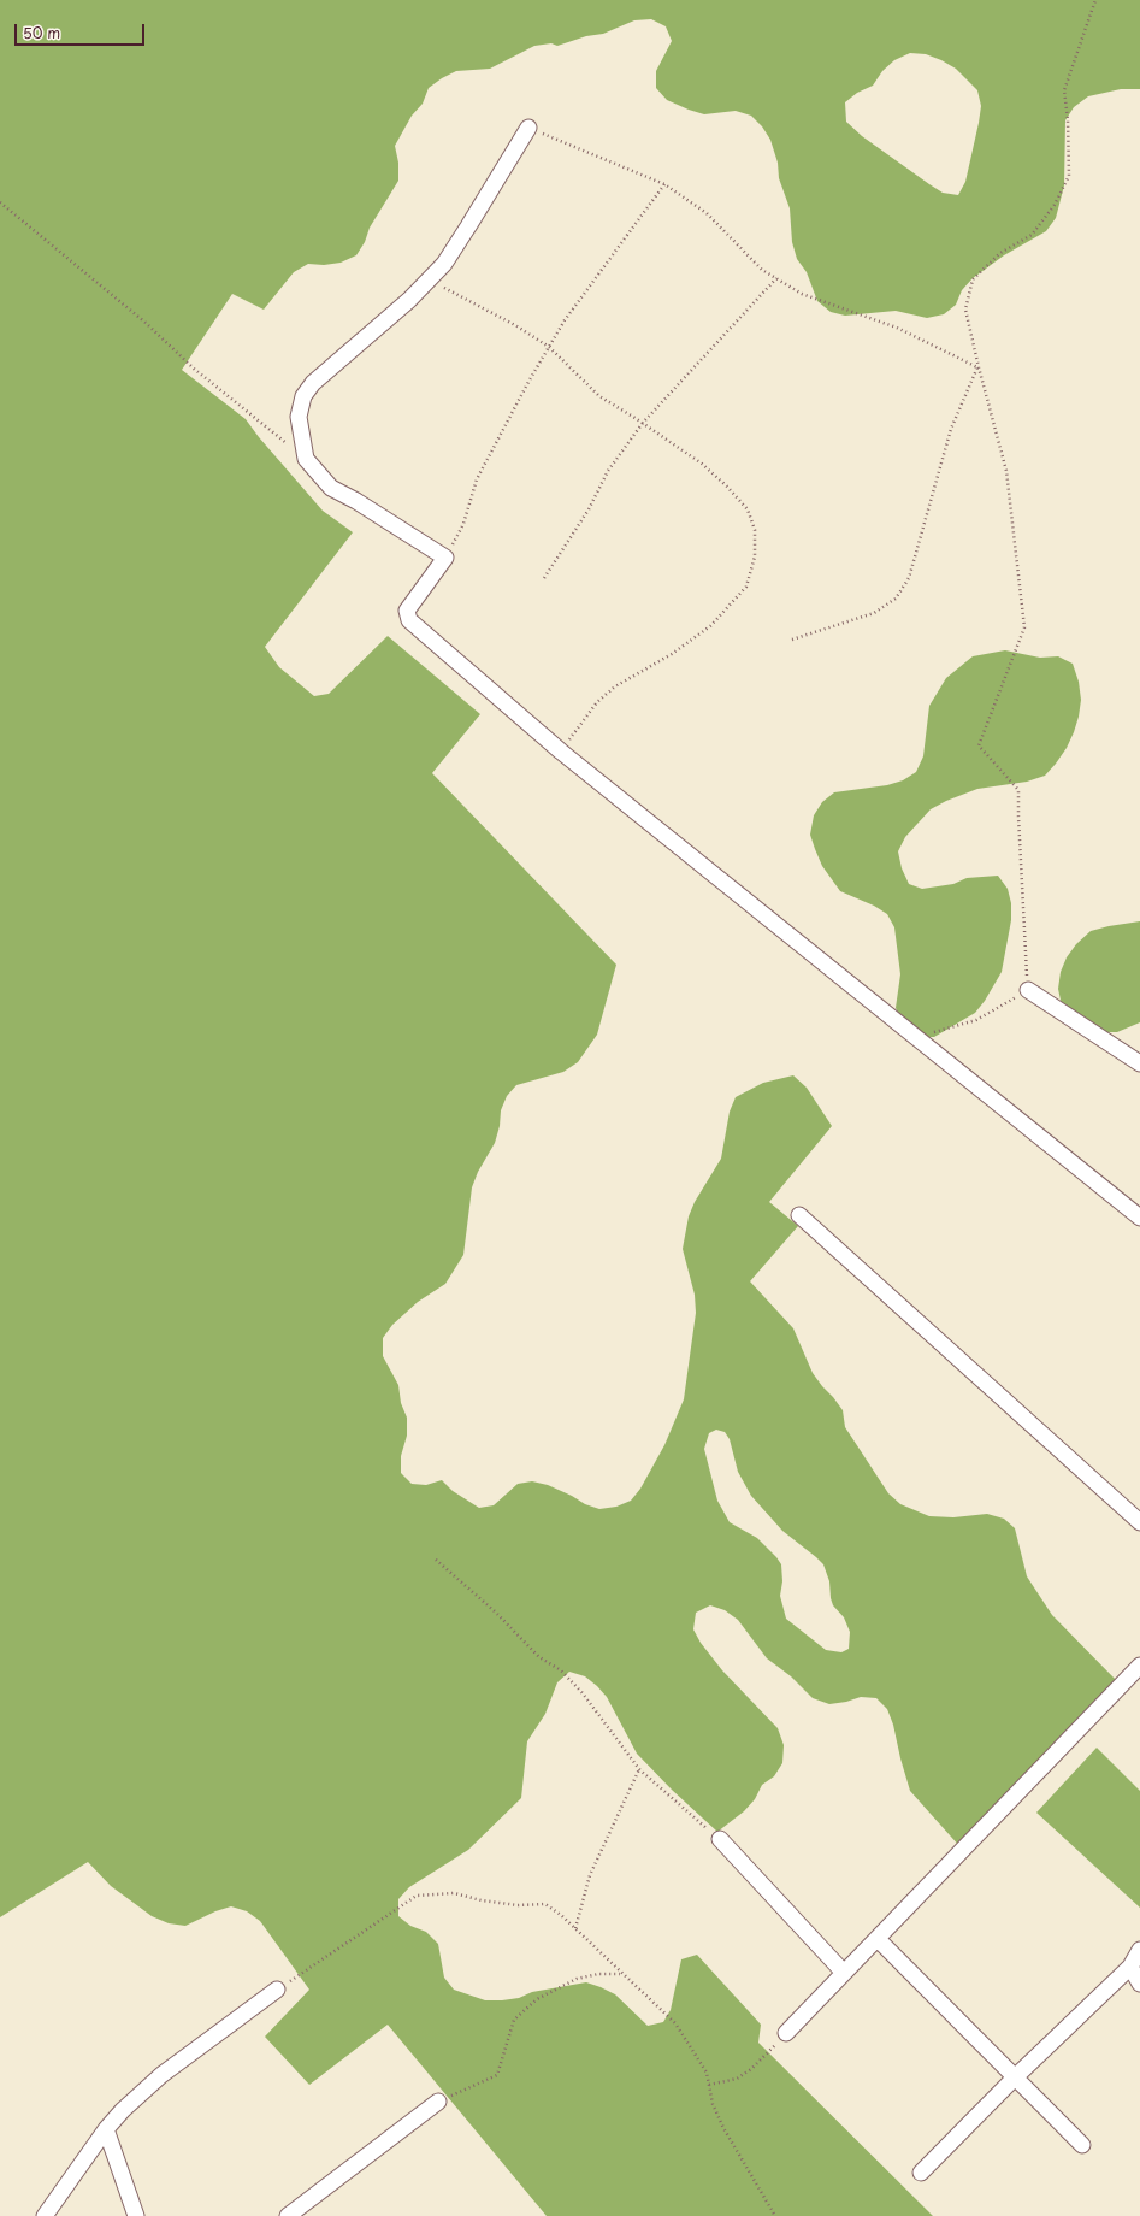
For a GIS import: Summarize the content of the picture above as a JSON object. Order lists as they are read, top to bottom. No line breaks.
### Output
{"scale_bar":"50 m"}
